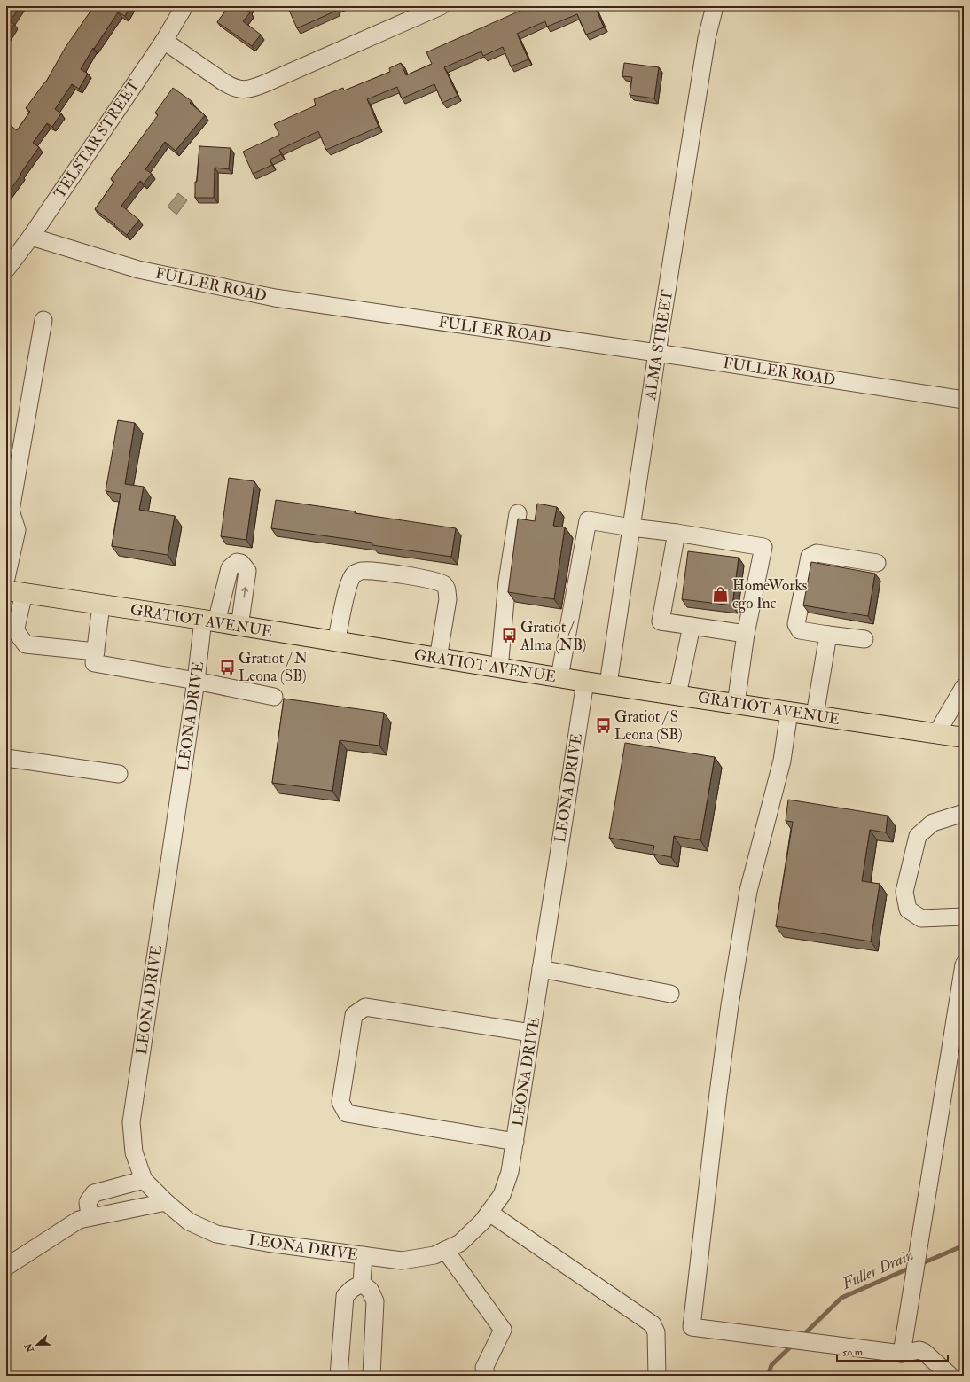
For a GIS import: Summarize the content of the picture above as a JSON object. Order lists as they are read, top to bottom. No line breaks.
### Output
{"streets":{"main road":["GRATIOT AVENUE"],"street":["TELSTAR STREET","FULLER ROAD","ALMA STREET","LEONA DRIVE"]},"crossings":[["TELSTAR STREET","FULLER ROAD"],["FULLER ROAD","ALMA STREET"],["ALMA STREET","GRATIOT AVENUE"],["GRATIOT AVENUE","LEONA DRIVE"]],"water":["Fuller Drain"],"places":{"shop":["HomeWorks cgo Inc"],"bus stop":["Gratiot / Alma (NB)","Gratiot / N Leona (SB)","Gratiot / S Leona (SB)"]},"scale_bar":"50 m","north":"left"}
